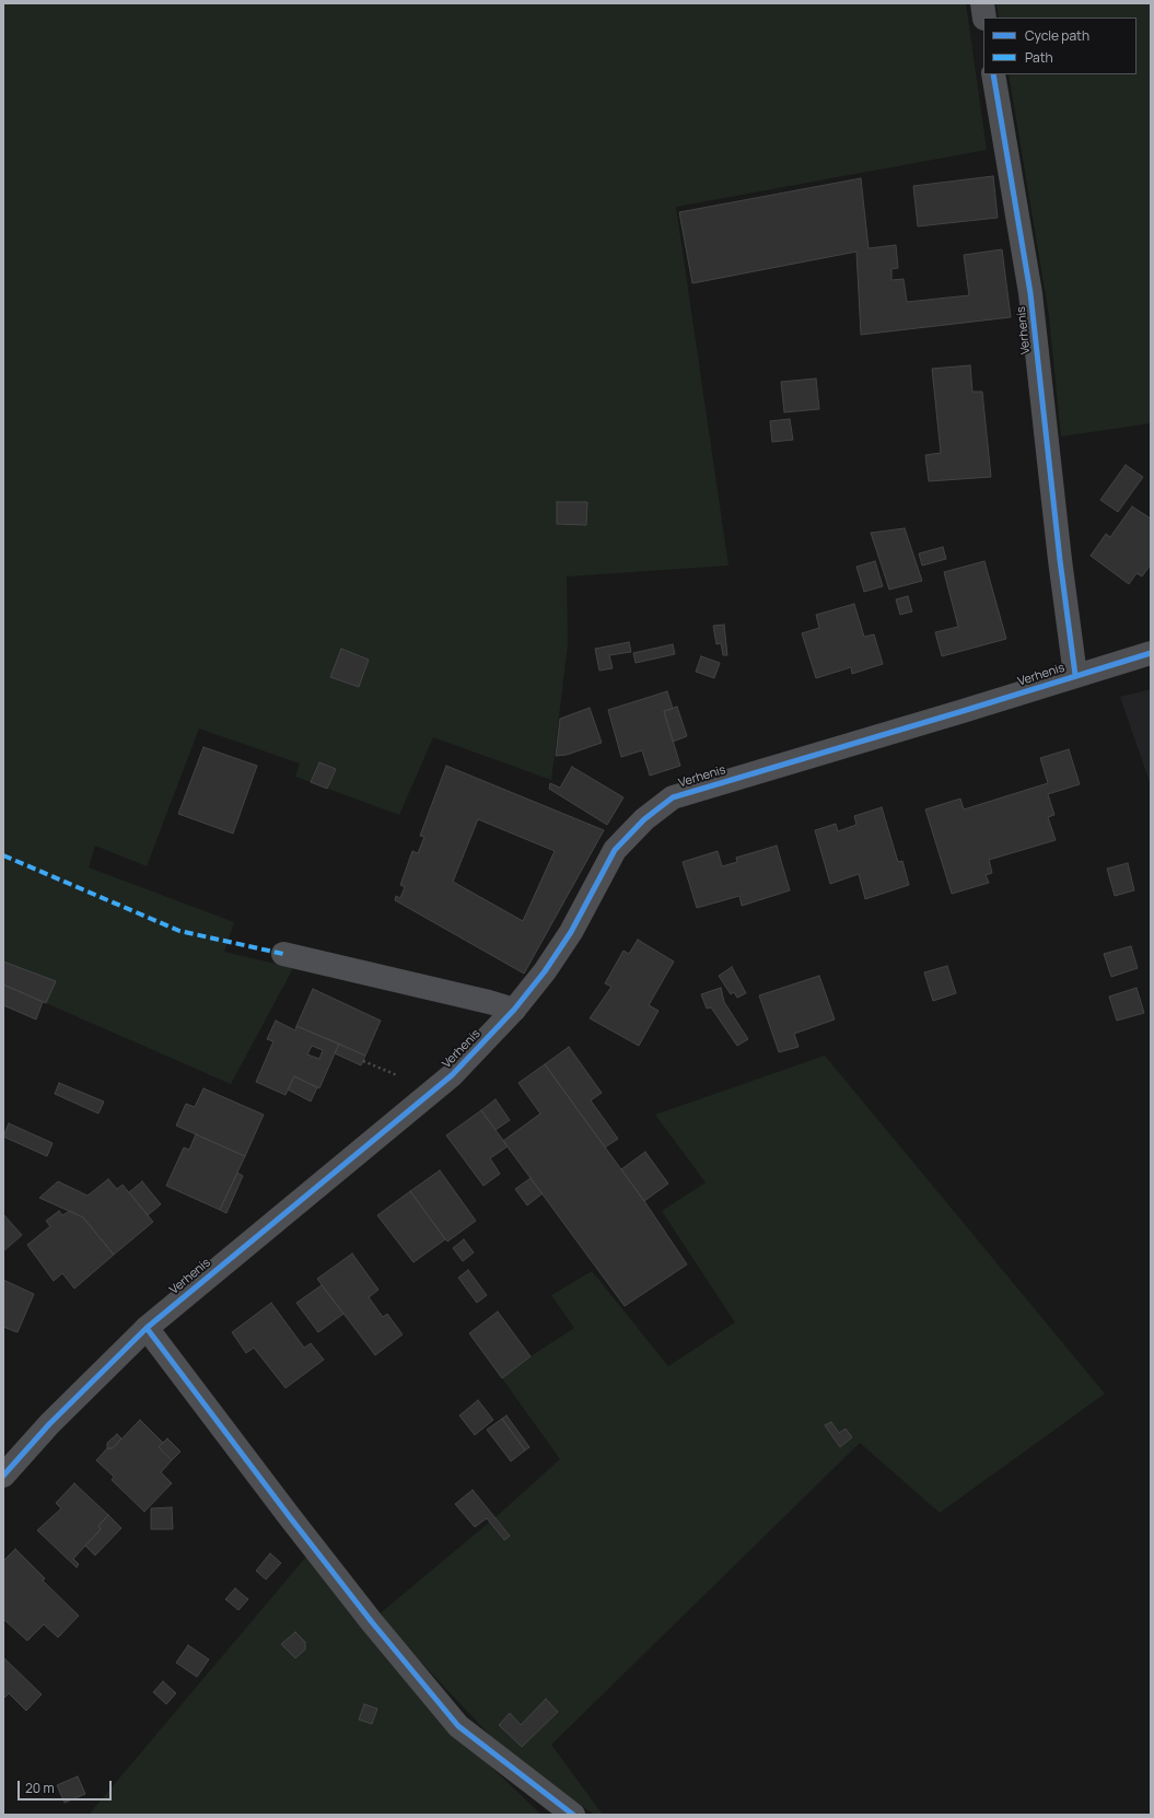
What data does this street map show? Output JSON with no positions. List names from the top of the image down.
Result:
{
  "streets": {
    "street": ["Verhenis"]
  },
  "legend": ["Cycle path", "Path"],
  "scale_bar": "20 m"
}
